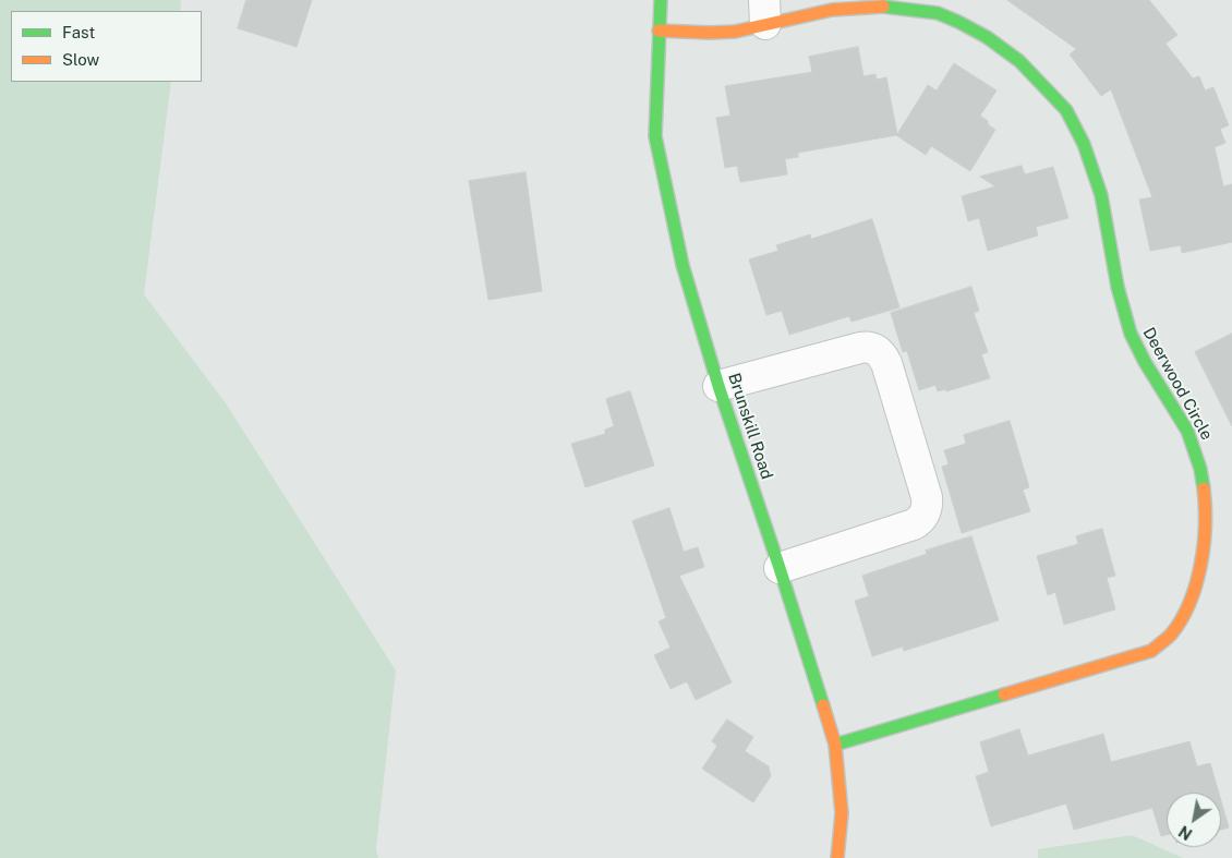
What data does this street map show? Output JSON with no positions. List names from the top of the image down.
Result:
{
  "streets": {
    "street": ["Deerwood Circle", "Brunskill Road"]
  },
  "crossings": [
    ["Deerwood Circle", "Brunskill Road"]
  ],
  "legend": ["Fast", "Slow"],
  "north": "bottom left"
}
